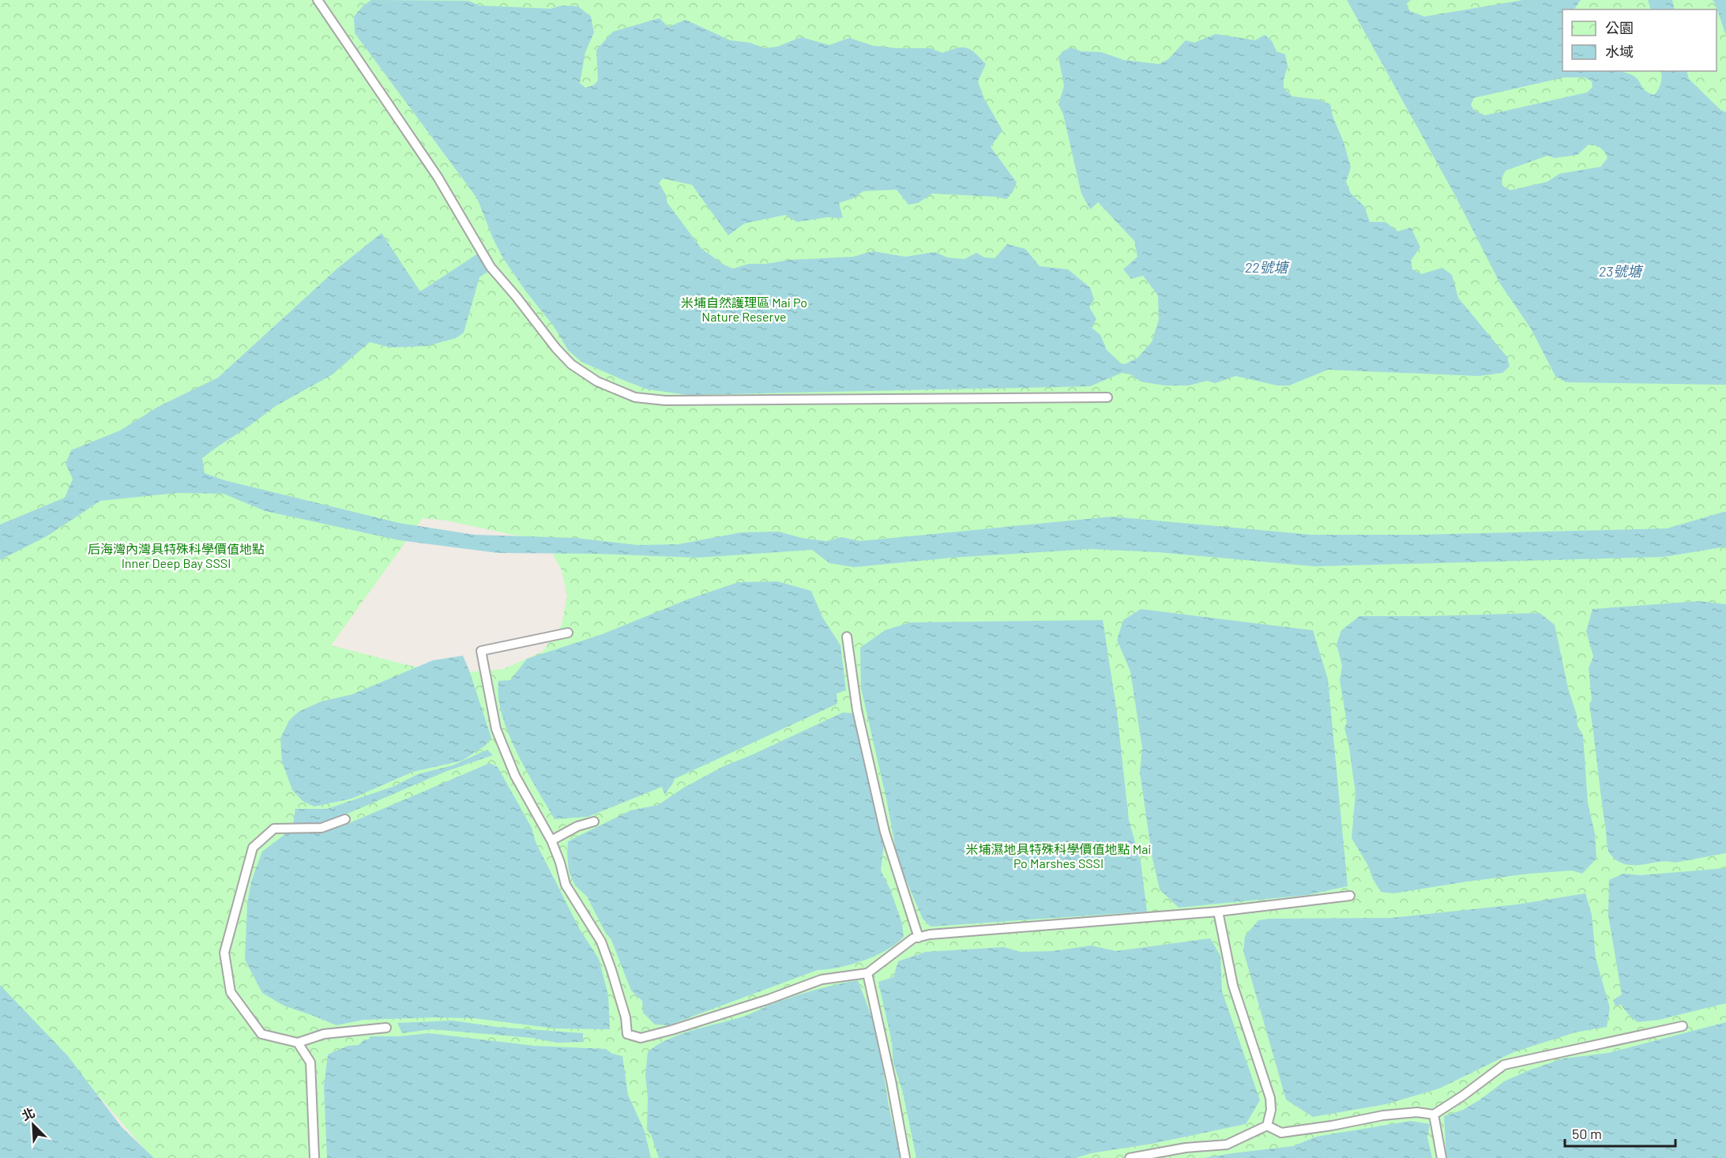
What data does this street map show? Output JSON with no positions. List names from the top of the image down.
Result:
{
  "water": ["22號塘", "23號塘"],
  "parks": ["米埔自然護理區 Mai Po Nature Reserve", "后海灣內灣具特殊科學價值地點 Inner Deep Bay SSSI", "米埔濕地具特殊科學價值地點 Mai Po Marshes SSSI"],
  "legend": ["公園", "水域"],
  "scale_bar": "50 m",
  "north": "top left"
}
